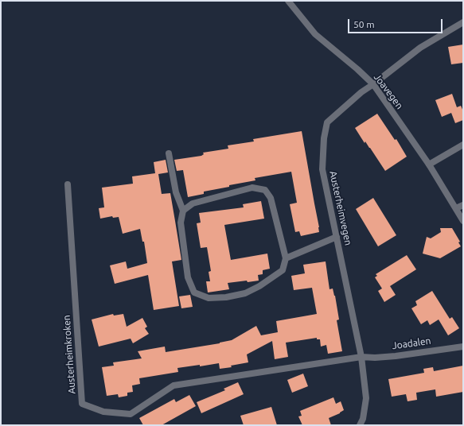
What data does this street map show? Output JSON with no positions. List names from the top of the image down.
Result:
{
  "streets": {
    "street": [
      "Joavegen",
      "Austerheimvegen",
      "Joadalen",
      "Austerheimkroken"
    ]
  },
  "crossings": [
    ["Joavegen", "Austerheimvegen"],
    ["Austerheimvegen", "Joadalen"],
    ["Austerheimvegen", "Austerheimkroken"],
    ["Joadalen", "Austerheimkroken"]
  ],
  "scale_bar": "50 m"
}
